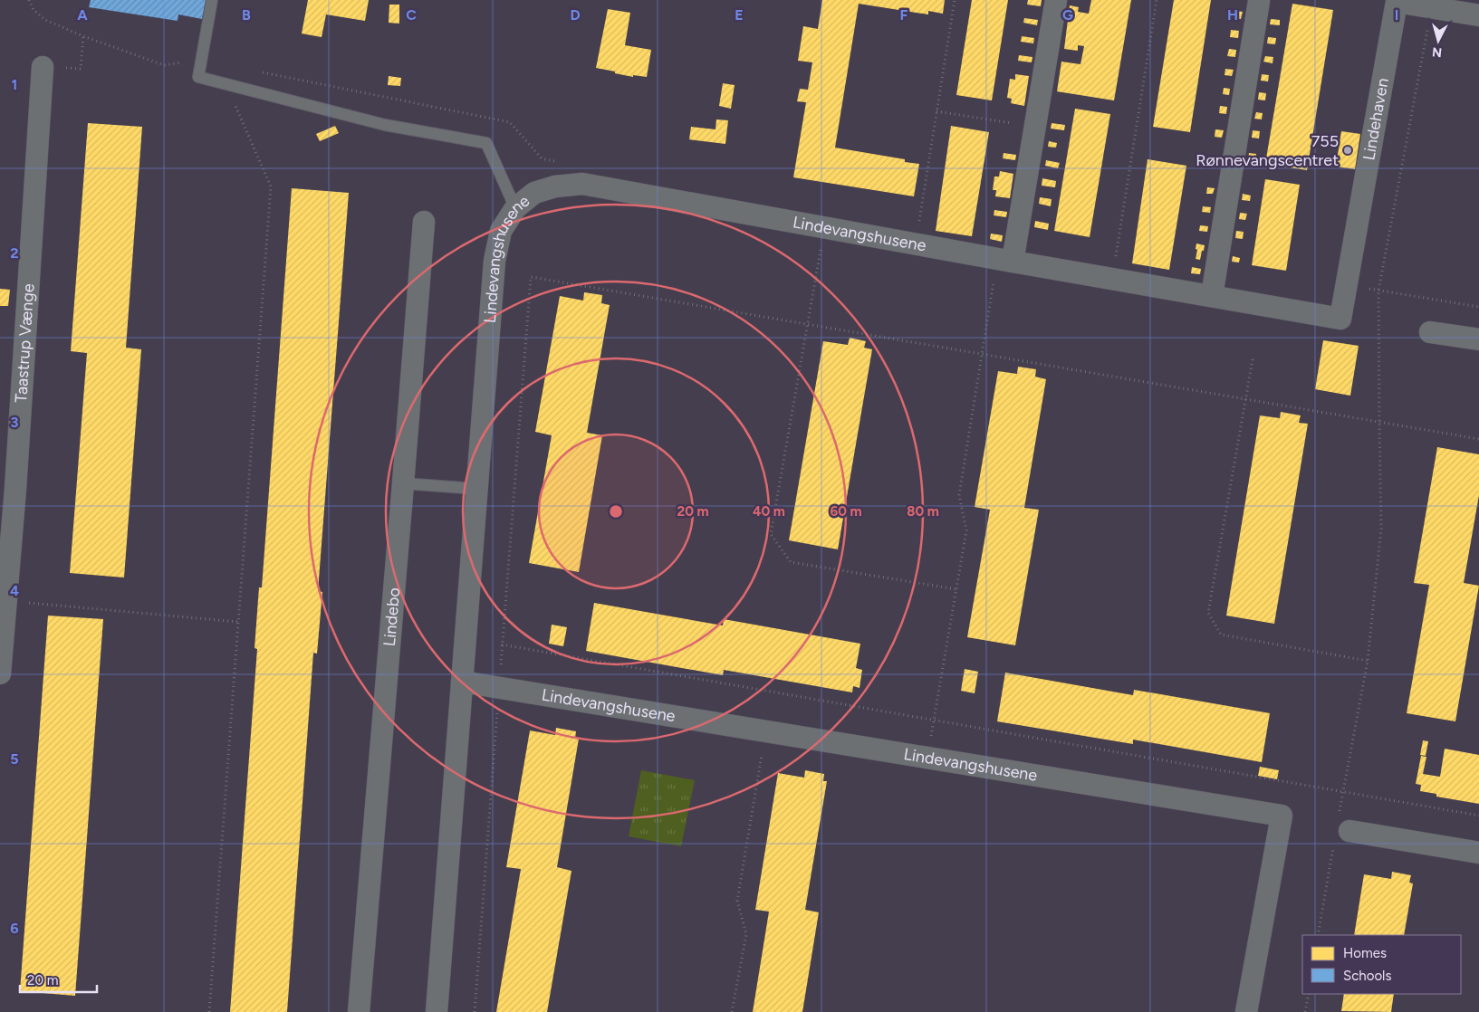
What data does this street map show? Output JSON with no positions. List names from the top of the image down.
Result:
{
  "streets": {
    "street": [
      "Lindehaven",
      "Lindevangshusene",
      "Taastrup Vænge",
      "Lindebo"
    ]
  },
  "crossings": [
    ["Lindehaven", "Lindevangshusene"]
  ],
  "places": ["755 Rønnevangscentret"],
  "legend": ["Homes", "Schools"],
  "scale_bar": "20 m",
  "north": "bottom",
  "grid": {
    "columns": [
      "A",
      "B",
      "C",
      "D",
      "E",
      "F",
      "G",
      "H",
      "I"
    ],
    "rows": [
      "1",
      "2",
      "3",
      "4",
      "5",
      "6"
    ]
  },
  "rings": [
    "20 m",
    "40 m",
    "60 m",
    "80 m"
  ]
}
